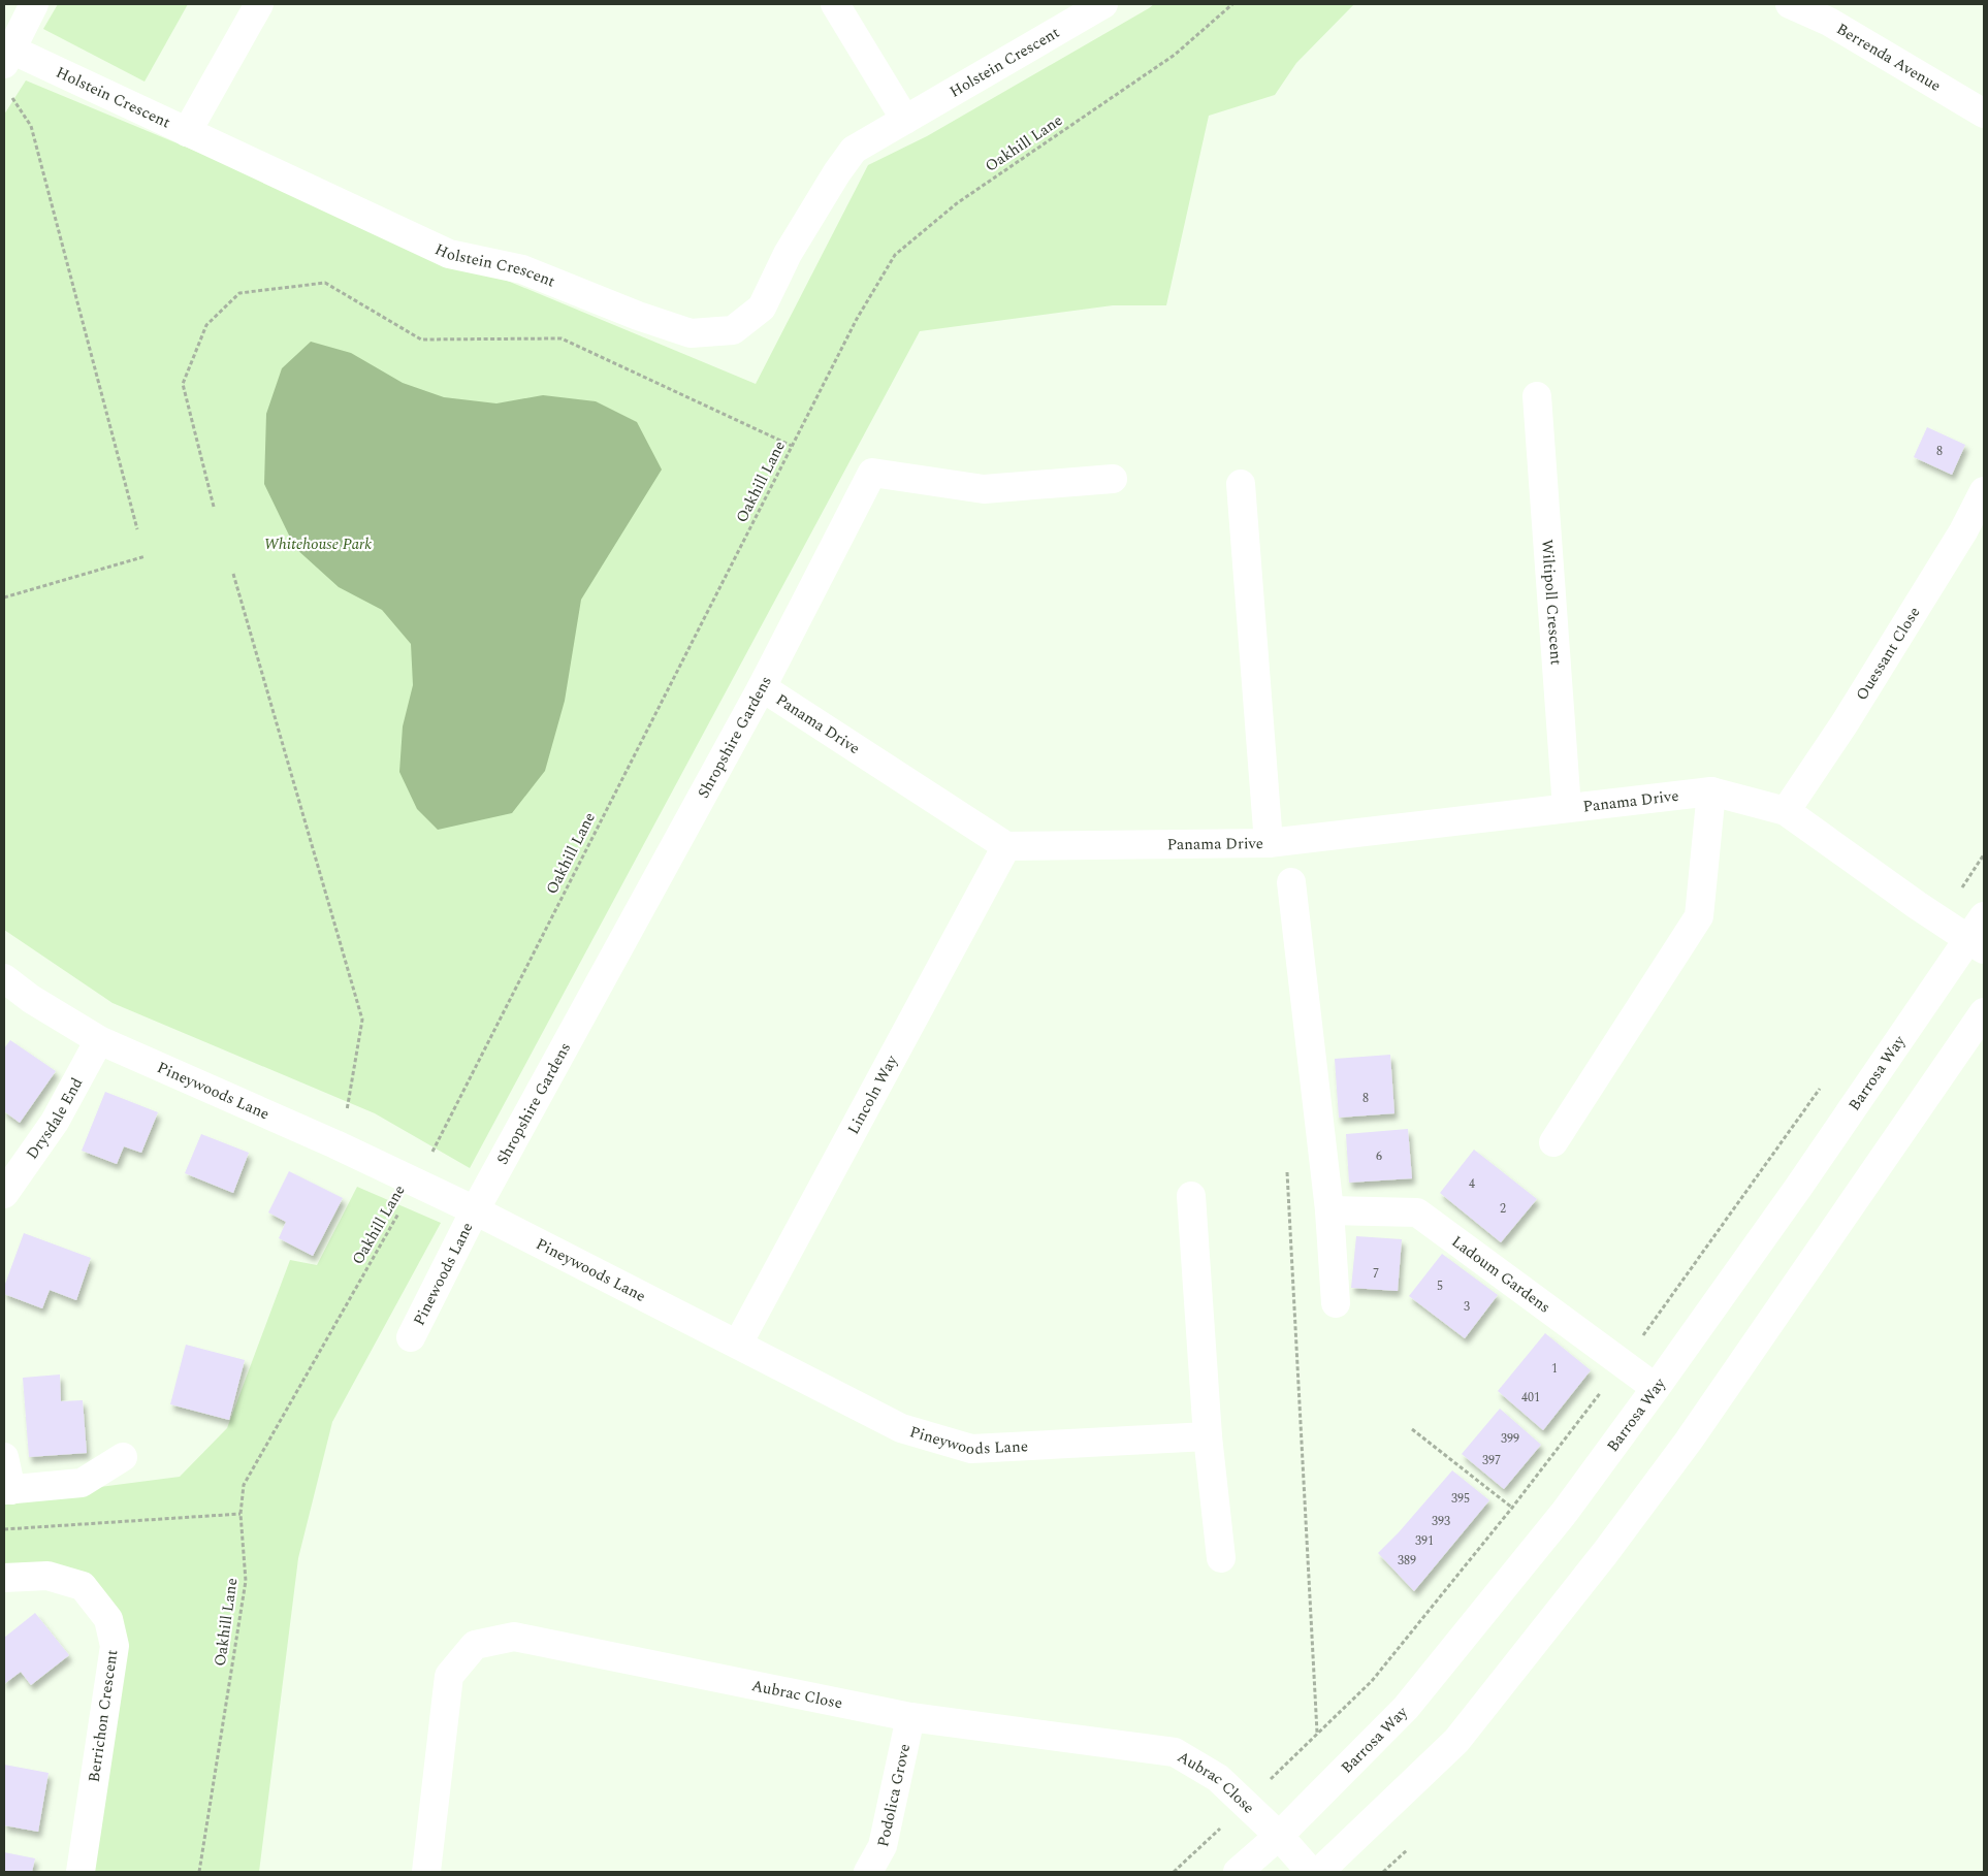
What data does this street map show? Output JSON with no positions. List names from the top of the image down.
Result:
{
  "streets": {
    "street": [
      "Berrenda Avenue",
      "Holstein Crescent",
      "Wiltipoll Crescent",
      "Ouessant Close",
      "Panama Drive",
      "Shropshire Gardens",
      "Barrosa Way",
      "Pineywoods Lane",
      "Lincoln Way",
      "Drysdale End",
      "Pinewoods Lane",
      "Ladoum Gardens",
      "Aubrac Close",
      "Berrichon Crescent",
      "Podolica Grove"
    ],
    "path": ["Oakhill Lane"]
  },
  "crossings": [
    ["Oakhill Lane", "Pineywoods Lane"],
    ["Wiltipoll Crescent", "Panama Drive"],
    ["Ouessant Close", "Panama Drive"],
    ["Panama Drive", "Shropshire Gardens"],
    ["Panama Drive", "Barrosa Way"],
    ["Panama Drive", "Lincoln Way"],
    ["Shropshire Gardens", "Pineywoods Lane"],
    ["Shropshire Gardens", "Pinewoods Lane"],
    ["Barrosa Way", "Ladoum Gardens"],
    ["Barrosa Way", "Aubrac Close"],
    ["Pineywoods Lane", "Lincoln Way"],
    ["Pineywoods Lane", "Drysdale End"],
    ["Pineywoods Lane", "Pinewoods Lane"],
    ["Aubrac Close", "Podolica Grove"]
  ],
  "parks": ["Whitehouse Park"],
  "house_numbers": [
    "8",
    "8",
    "6",
    "4",
    "2",
    "7",
    "5",
    "3",
    "1",
    "401",
    "399",
    "397",
    "395",
    "393",
    "391",
    "389"
  ]
}
